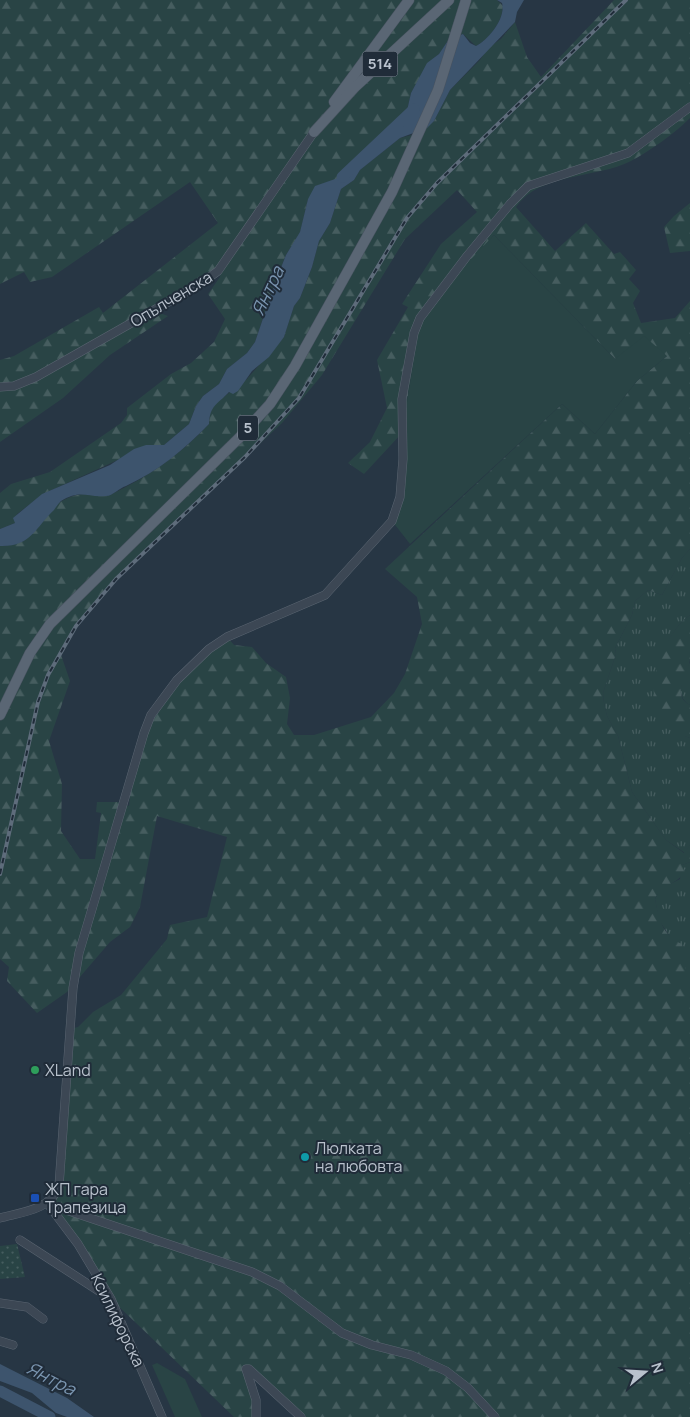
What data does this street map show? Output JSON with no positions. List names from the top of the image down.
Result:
{
  "streets": {
    "main road": ["514", "5"],
    "street": ["Опълченска", "Ксилифорска"]
  },
  "crossings": [
    ["514", "Опълченска"]
  ],
  "water": ["Янтра"],
  "places": {
    "other": ["XLand", "Люлката на любовта"],
    "transit": ["ЖП гара Трапезица"]
  },
  "north": "right"
}
